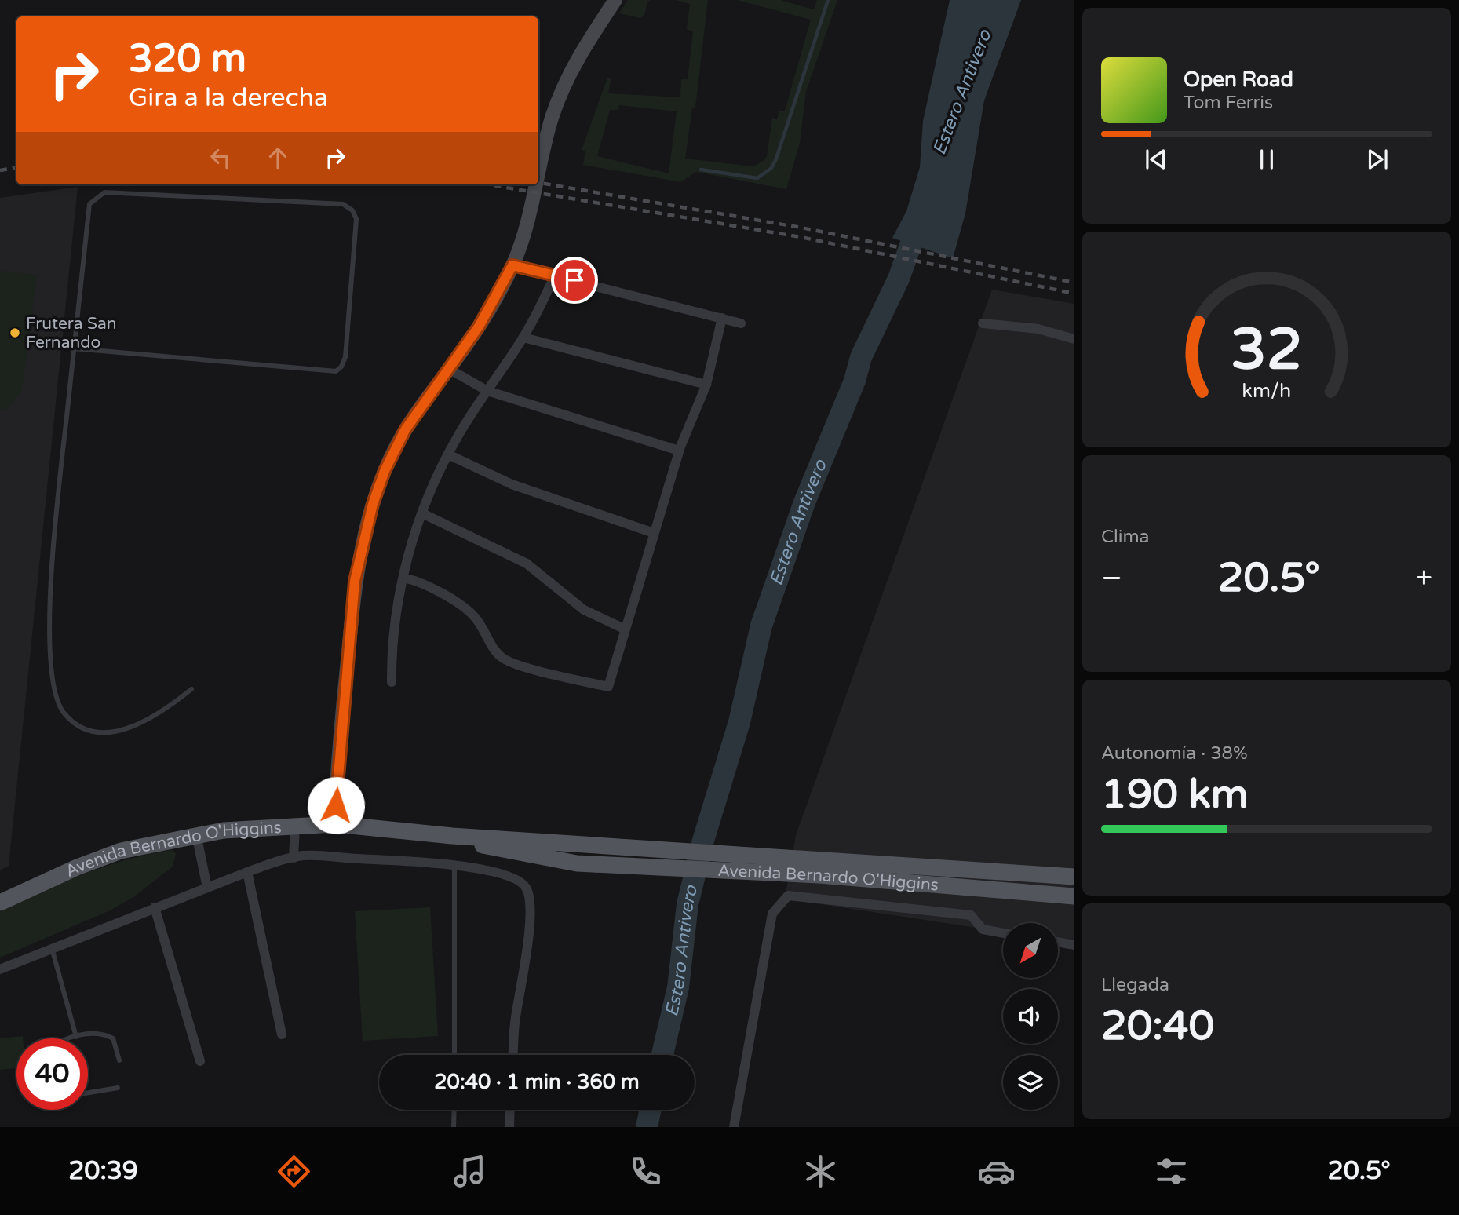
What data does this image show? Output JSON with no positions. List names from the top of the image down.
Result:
{
  "streets": {
    "main road": ["Avenida Bernardo O'Higgins"]
  },
  "water": ["Estero Antivero"],
  "places": ["Frutera San Fernando"],
  "north": "bottom left",
  "page": {
    "turn": ["320 m", "Gira a la derecha"],
    "song": ["Open Road", "Tom Ferris"],
    "tile": [
      "Clima",
      ["Autonomía · 38%", "190 km"],
      ["Llegada", "20:40"]
    ],
    "heat": ["−", "20.5°", "+"],
    "limit": "40",
    "trip": "20:40 · 1 min · 360 m",
    "tabs": ["20:39", "20.5°"],
    "gauge": ["32", "km/h"]
  }
}
